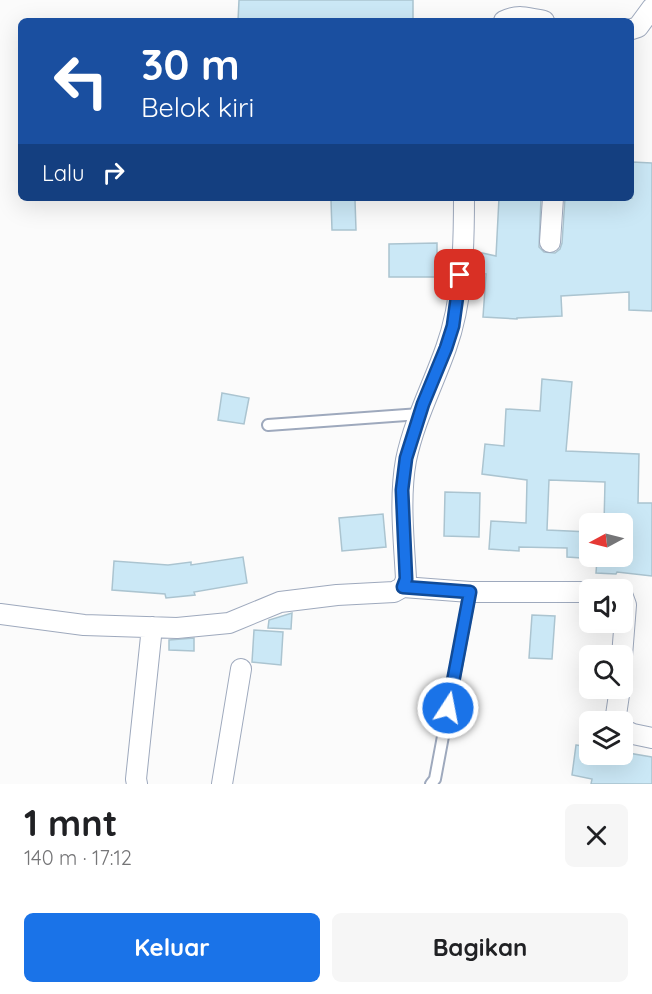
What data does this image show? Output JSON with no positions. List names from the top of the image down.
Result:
{
  "north": "left",
  "page": {
    "turn": ["30 m", "Belok kiri"],
    "then": "Lalu",
    "heading": ["1 mnt", "140 m · 17:12"],
    "buttons": ["Keluar", "Bagikan"]
  }
}
